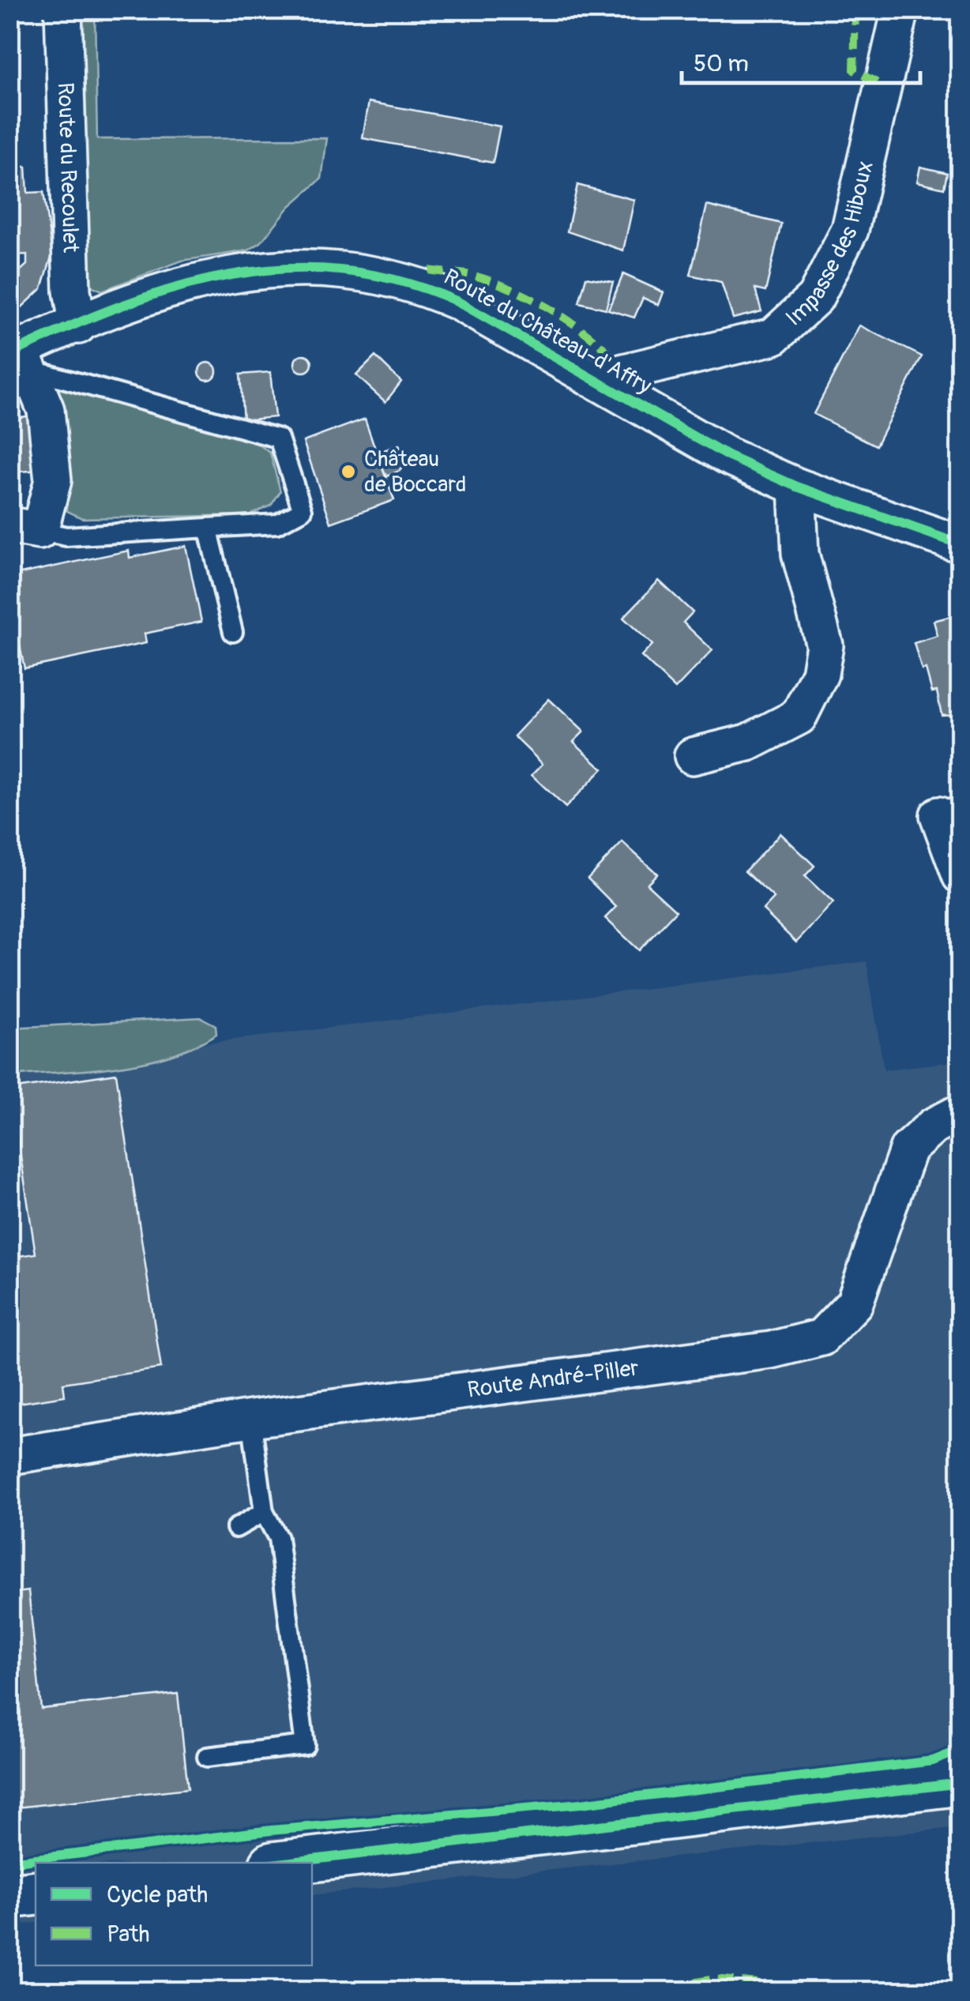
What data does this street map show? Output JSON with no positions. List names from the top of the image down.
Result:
{
  "streets": {
    "street": [
      "Route du Recoulet",
      "Impasse des Hiboux",
      "Route du Château-d'Affry",
      "Route André-Piller"
    ]
  },
  "crossings": [
    ["Route du Recoulet", "Route du Château-d'Affry"],
    ["Impasse des Hiboux", "Route du Château-d'Affry"]
  ],
  "places": ["Château de Boccard"],
  "legend": ["Cycle path", "Path"],
  "scale_bar": "50 m"
}
